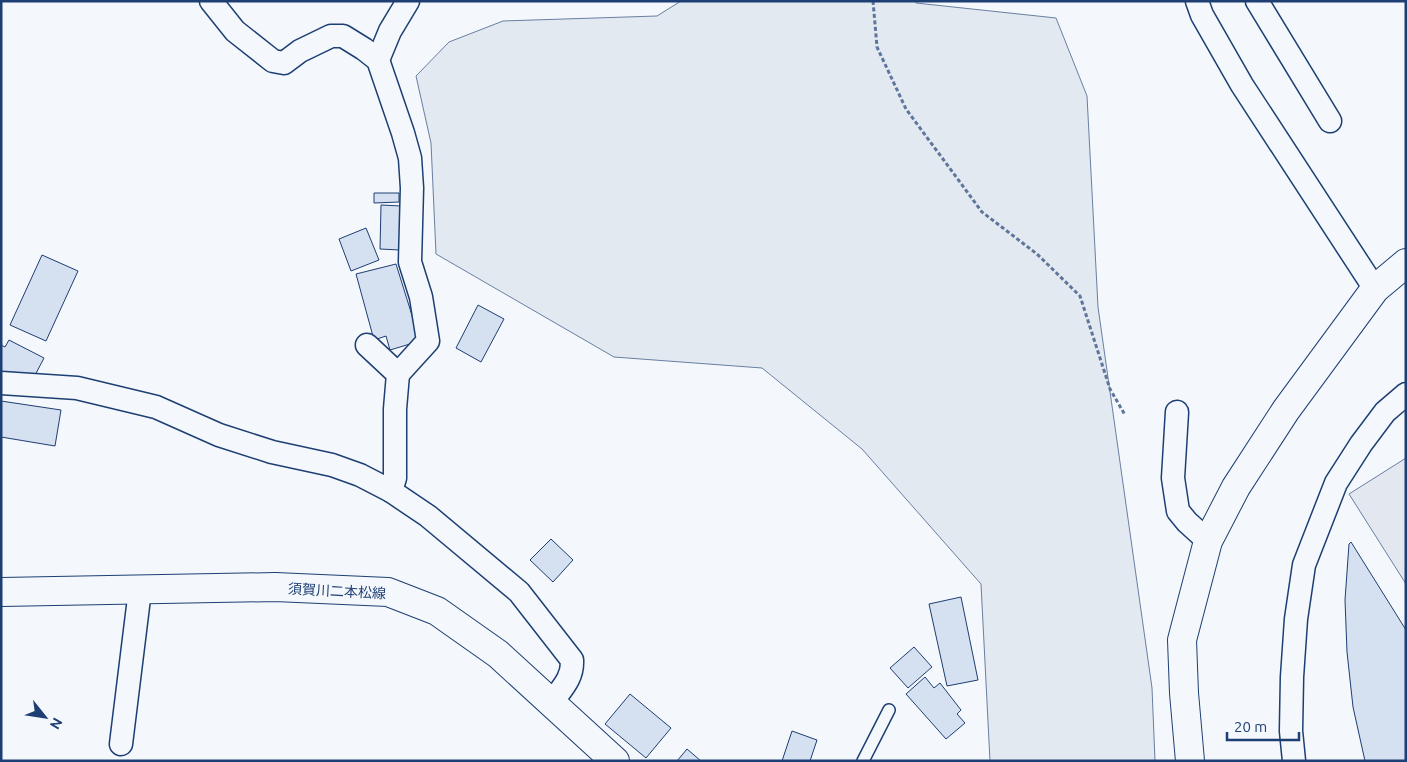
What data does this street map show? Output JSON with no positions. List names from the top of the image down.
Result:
{
  "streets": {
    "main road": ["須賀川二本松線"]
  },
  "scale_bar": "20 m",
  "north": "bottom right"
}
